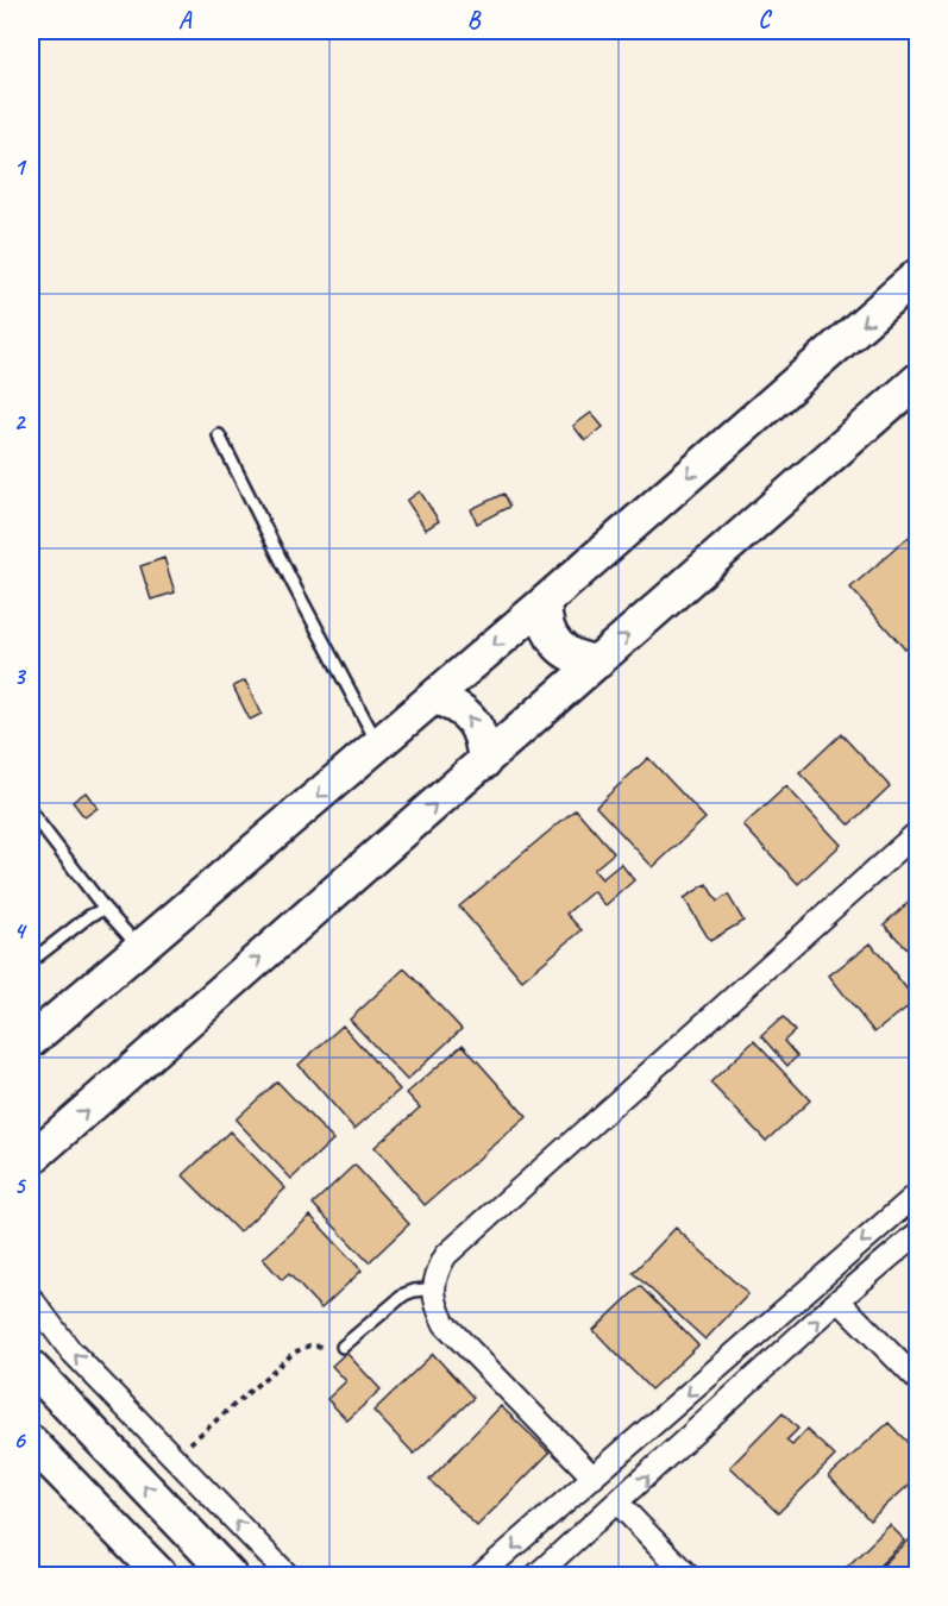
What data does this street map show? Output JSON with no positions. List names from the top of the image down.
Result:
{
  "grid": {
    "columns": ["A", "B", "C"],
    "rows": [
      "1",
      "2",
      "3",
      "4",
      "5",
      "6"
    ]
  }
}
